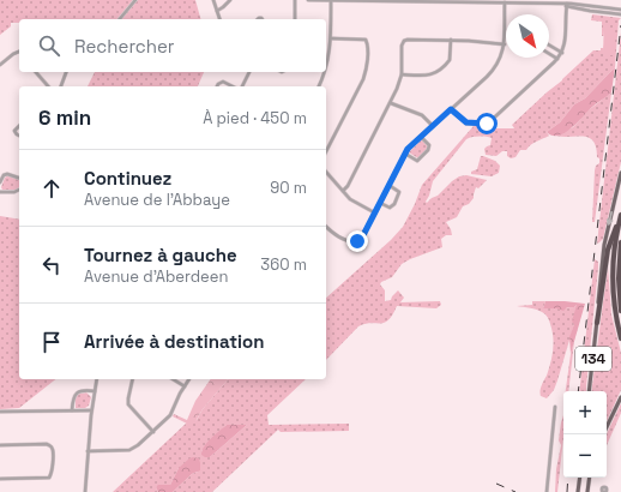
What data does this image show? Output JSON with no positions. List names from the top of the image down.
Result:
{
  "streets": {
    "main road": ["134"]
  },
  "north": "bottom right",
  "page": {
    "search": "Rechercher",
    "heading": ["6 min", "À pied · 450 m"],
    "list": [
      ["Continuez", "Avenue de l'Abbaye", "90 m"],
      ["Tournez à gauche", "Avenue d'Aberdeen", "360 m"],
      "Arrivée à destination"
    ],
    "map_buttons": ["+", "−"]
  }
}
